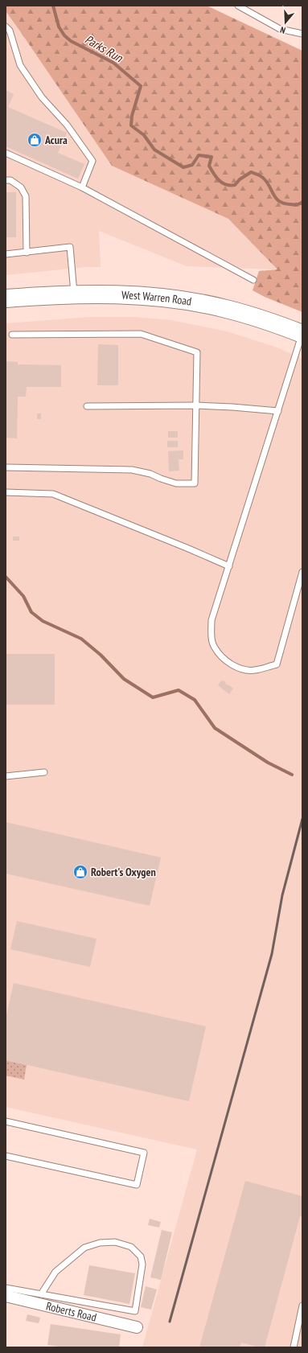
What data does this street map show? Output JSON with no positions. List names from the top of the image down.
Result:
{
  "streets": {
    "main road": ["West Warren Road"],
    "street": ["Roberts Road"]
  },
  "water": ["Parks Run"],
  "places": {
    "shop": ["Acura", "Robert's Oxygen"]
  },
  "north": "bottom"
}
